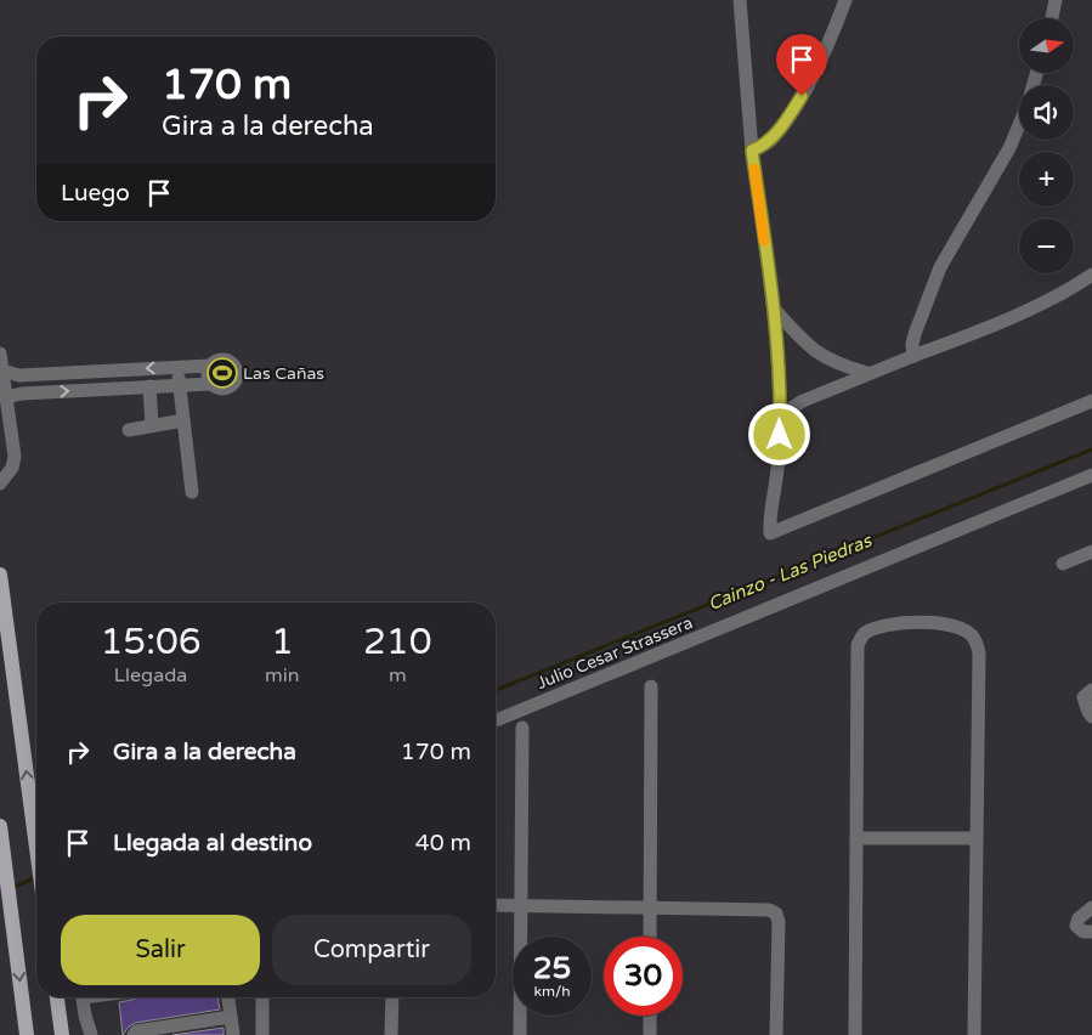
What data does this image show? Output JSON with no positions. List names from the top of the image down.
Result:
{
  "streets": {
    "street": ["Julio Cesar Strassera"]
  },
  "water": ["Cainzo - Las Piedras"],
  "places": {
    "sports": ["Las Cañas"]
  },
  "north": "right",
  "page": {
    "map_buttons": ["+", "−"],
    "turn": ["170 m", "Gira a la derecha"],
    "then": "Luego",
    "eta": [
      "15:06",
      "Llegada",
      "1",
      "min",
      "210",
      "m"
    ],
    "list": [
      {
        "name": "Gira a la derecha",
        "value": "170 m"
      },
      {
        "name": "Llegada al destino",
        "value": "40 m"
      }
    ],
    "buttons": ["Salir", "Compartir"],
    "speed": "25 km/h",
    "limit": "30"
  }
}
